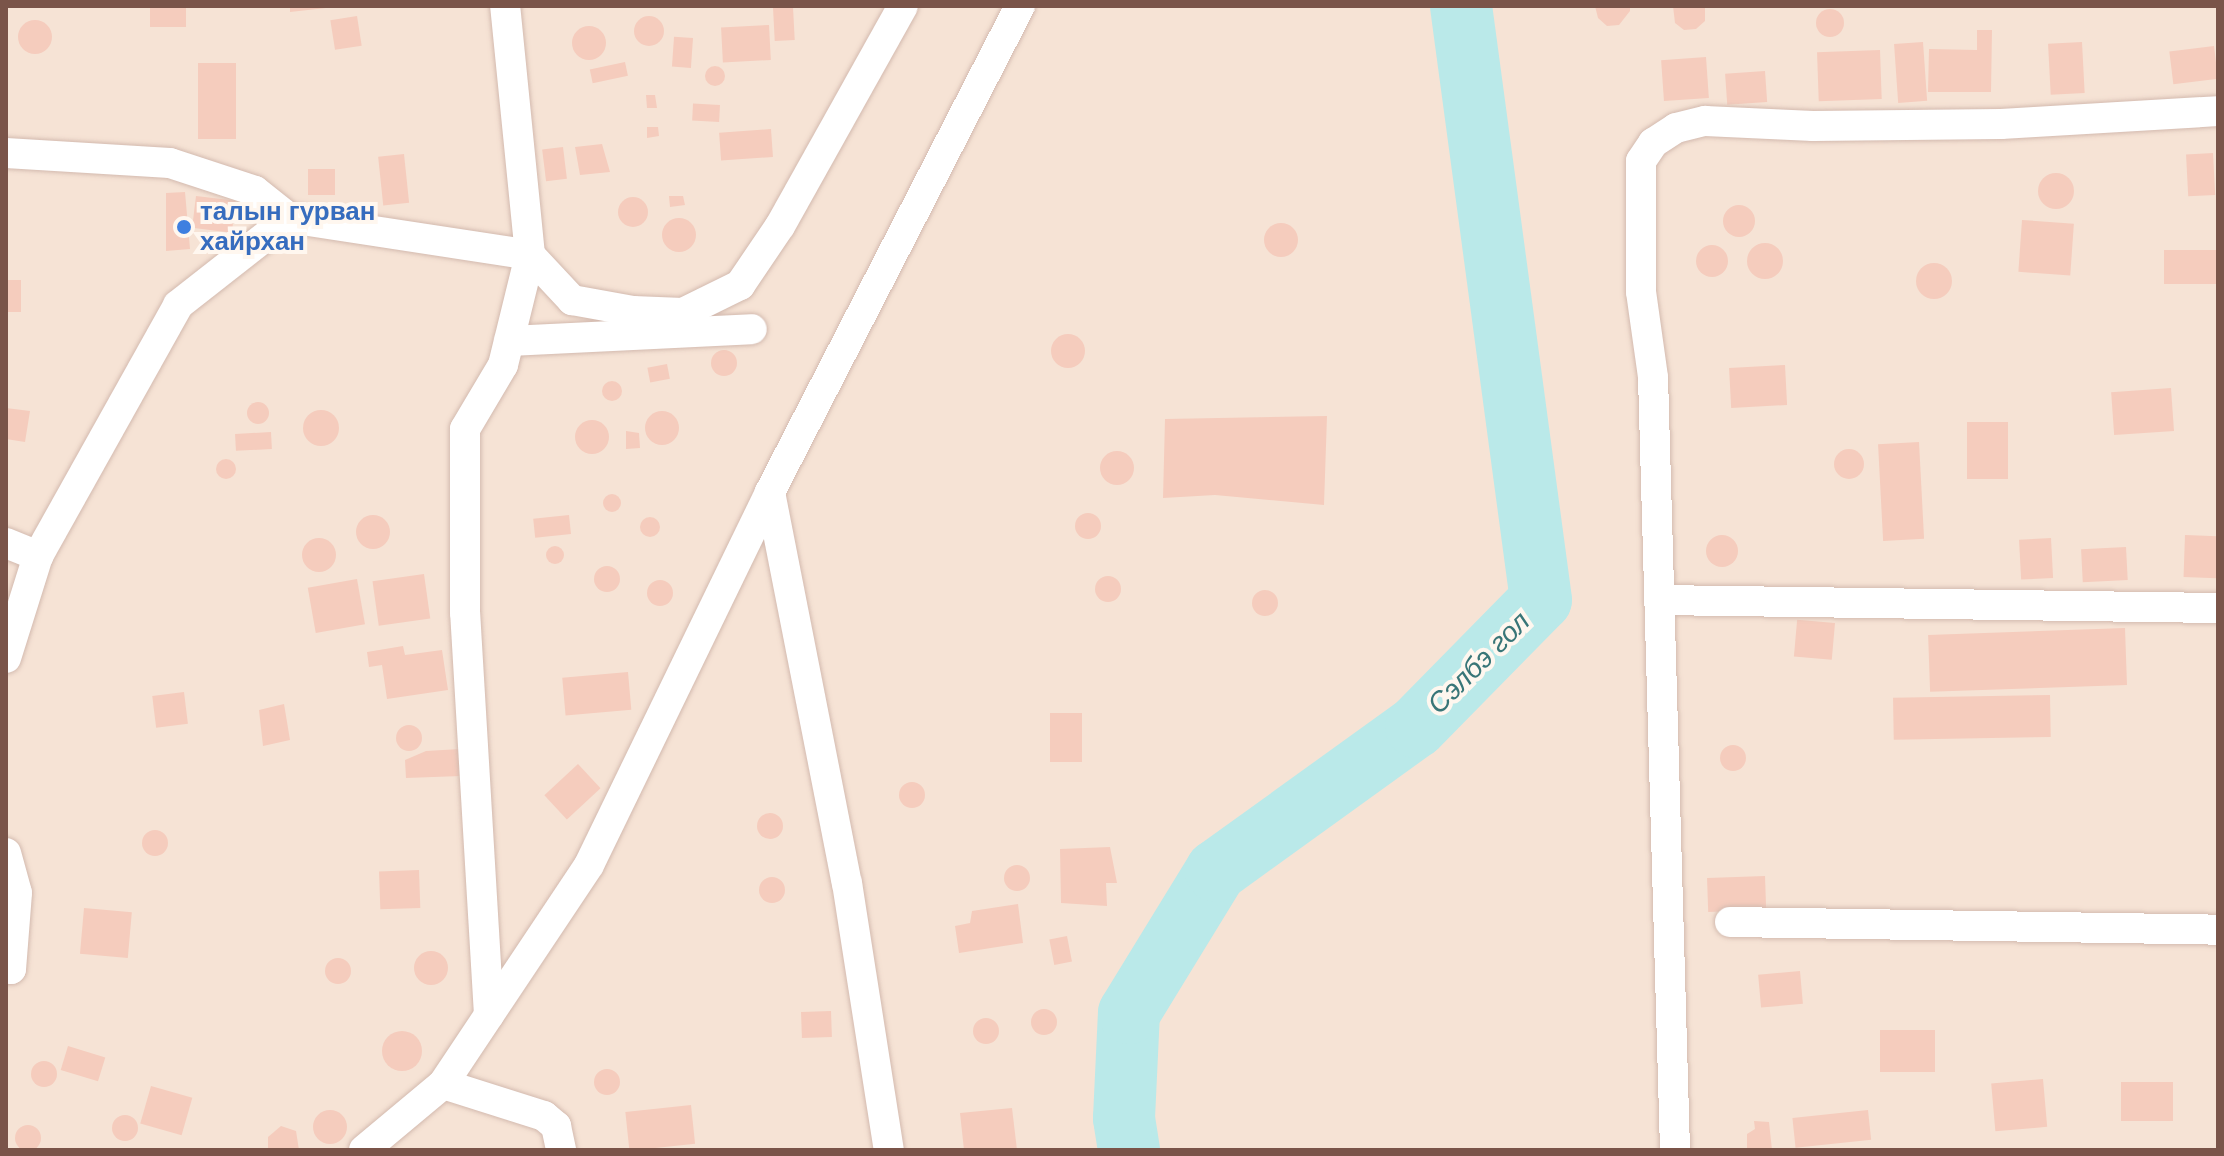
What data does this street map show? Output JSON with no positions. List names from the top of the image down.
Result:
{
  "water": ["Сэлбэ гол"],
  "places": ["талын гурван хайрхан"]
}
